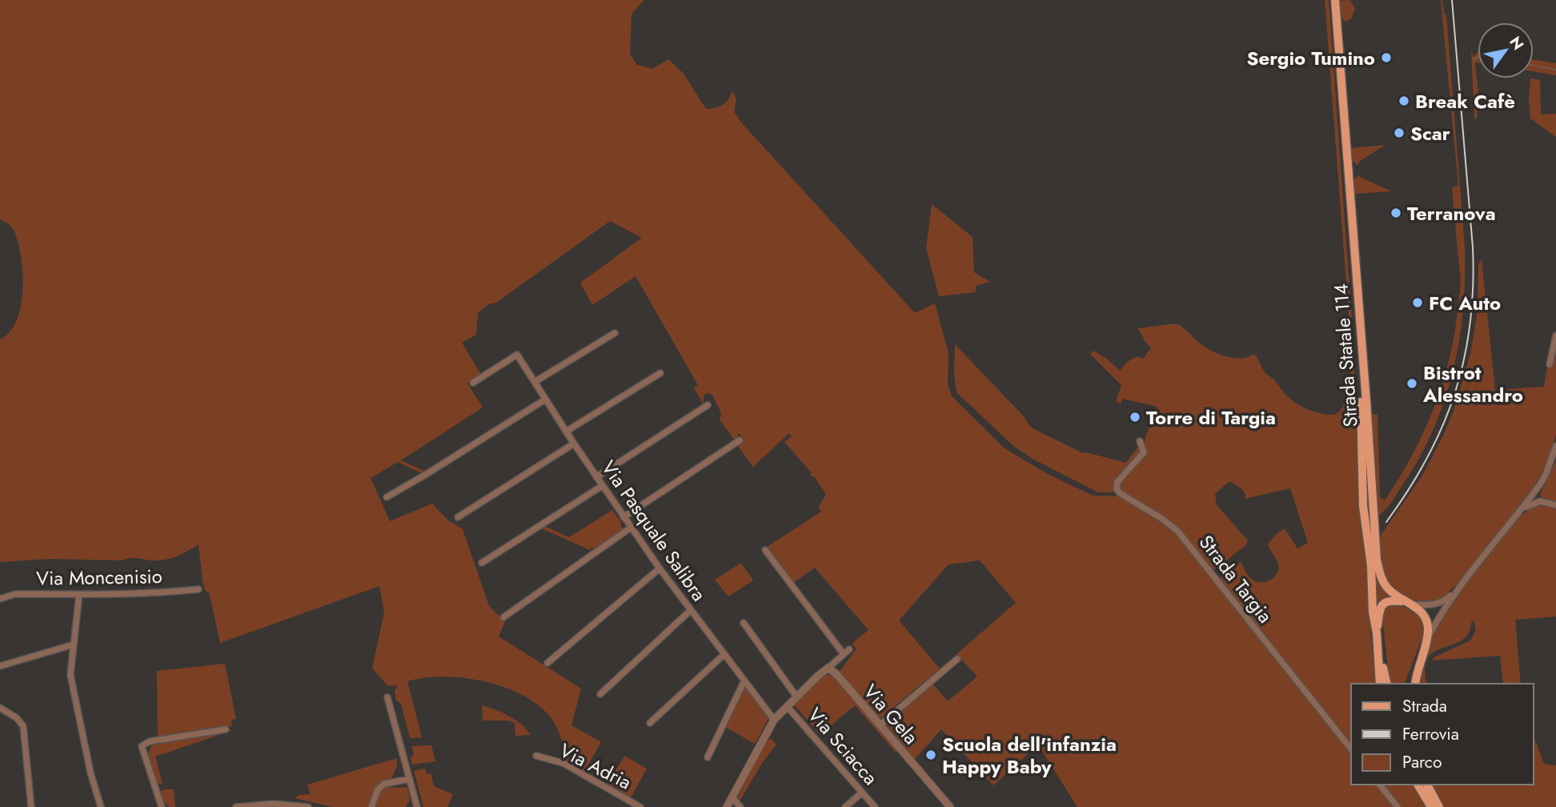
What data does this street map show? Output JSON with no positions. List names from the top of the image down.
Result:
{
  "streets": {
    "main road": ["Strada Statale 114"],
    "street": [
      "Via Pasquale Salibra",
      "Via Moncenisio",
      "Strada Targia",
      "Via Gela",
      "Via Sciacca",
      "Via Adria"
    ]
  },
  "places": [
    "Sergio Tumino",
    "Break Cafè",
    "Scar",
    "Terranova",
    "FC Auto",
    "Bistrot Alessandro",
    "Torre di Targia",
    "Scuola dell'infanzia Happy Baby"
  ],
  "legend": ["Strada", "Ferrovia", "Parco"],
  "north": "top right"
}
